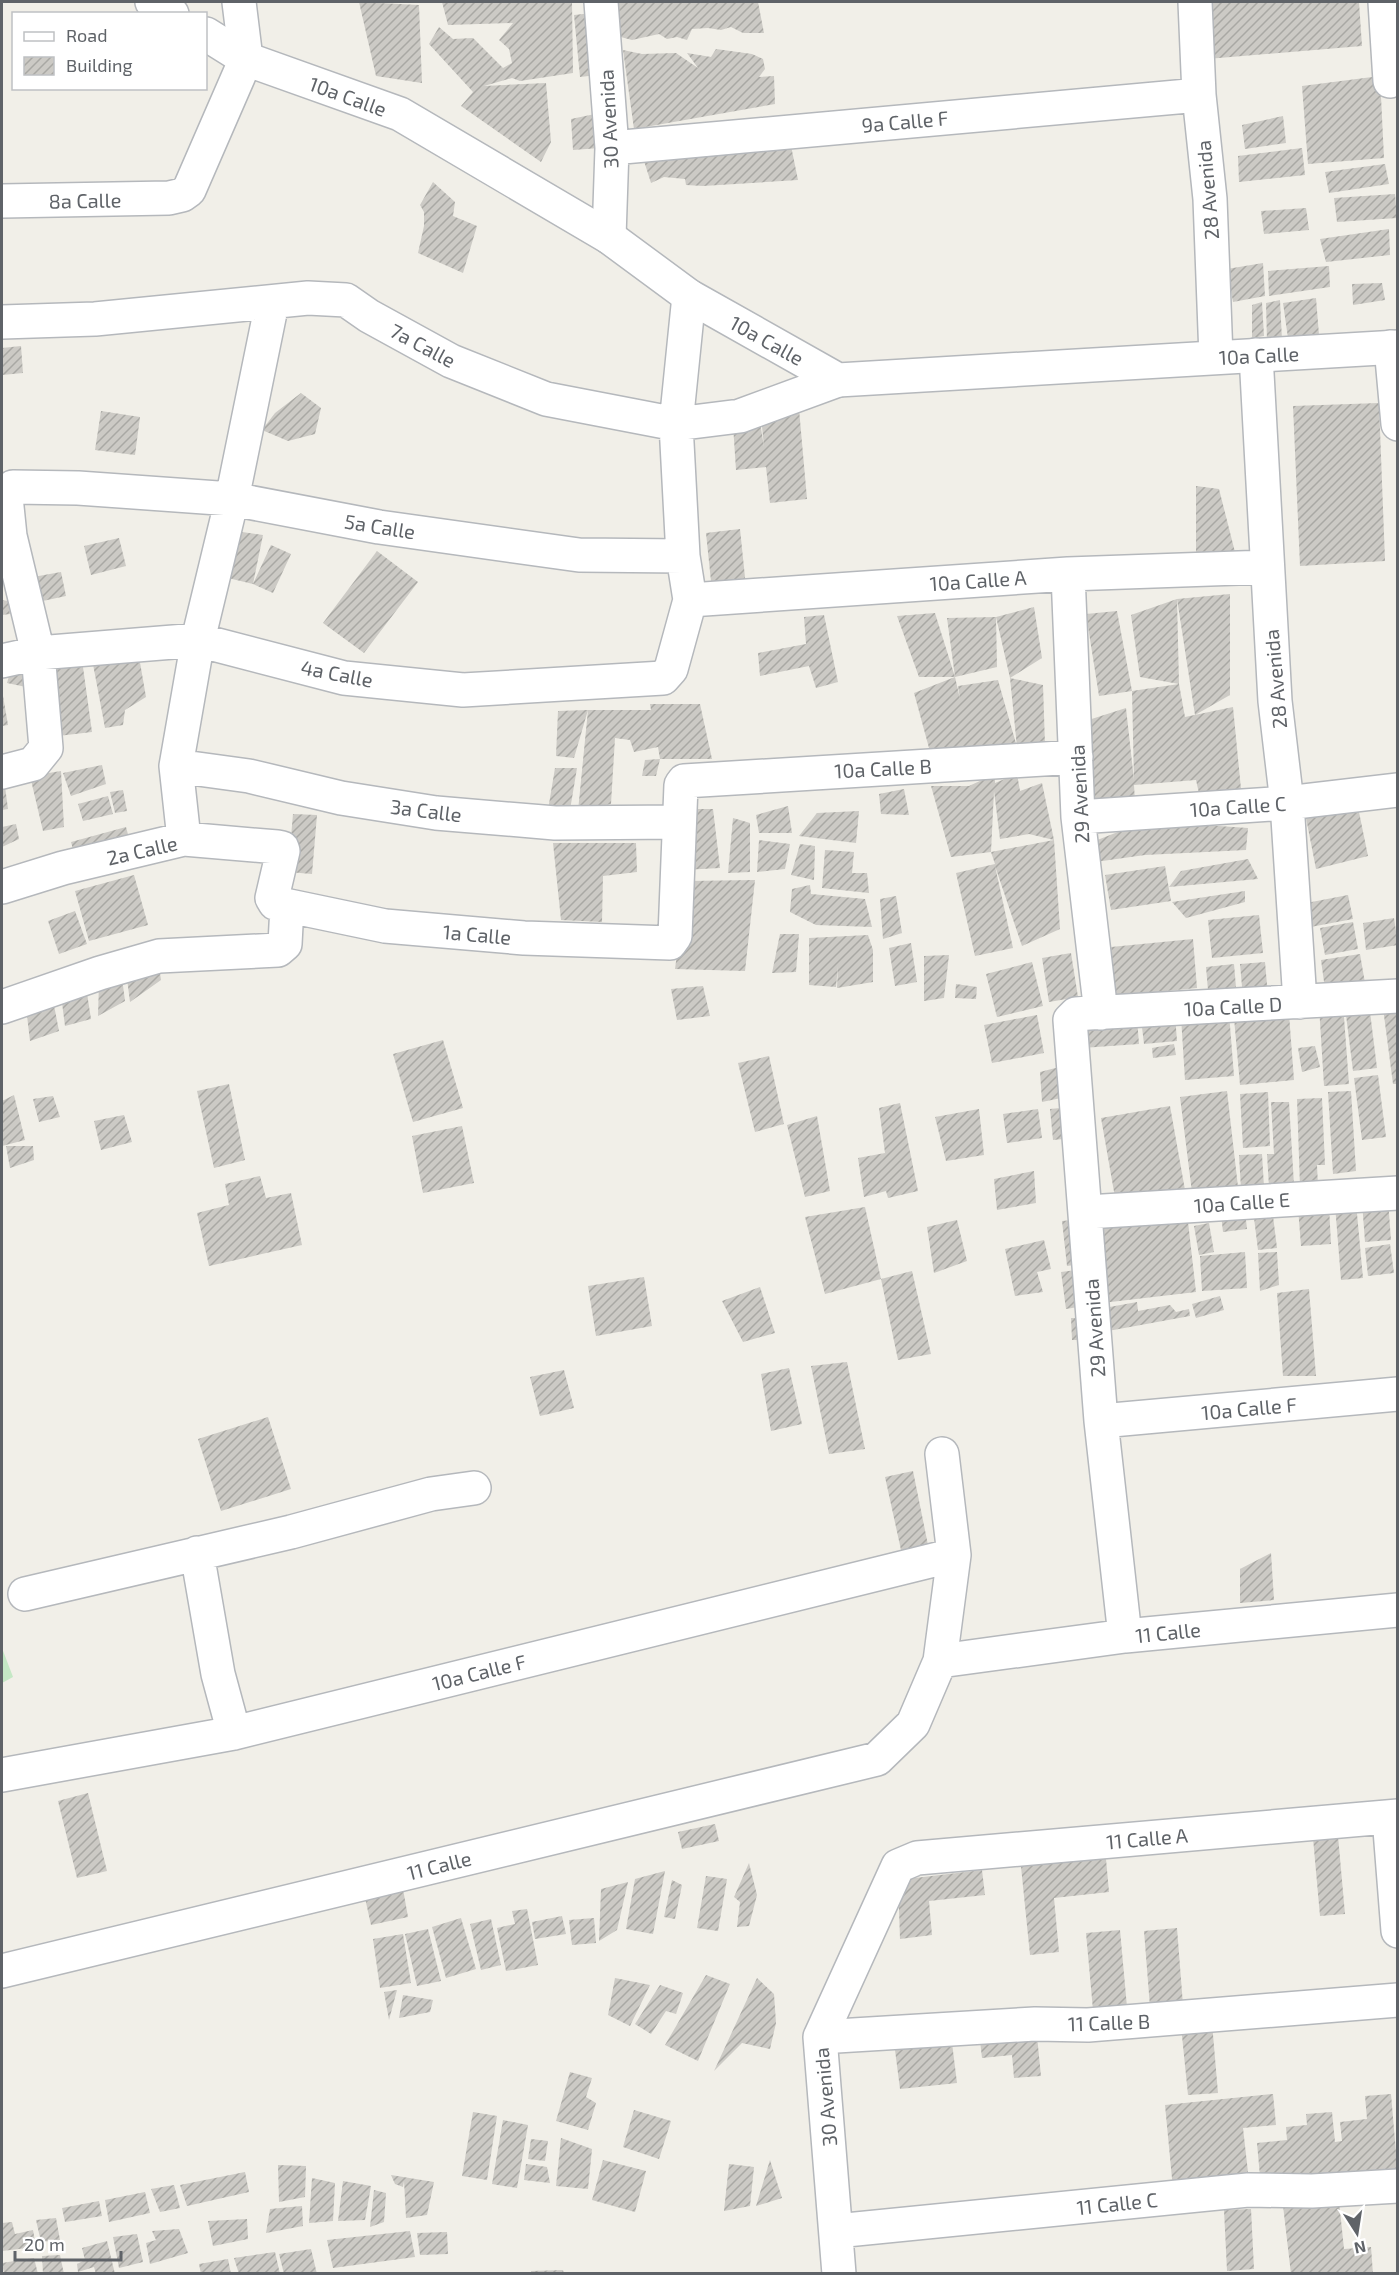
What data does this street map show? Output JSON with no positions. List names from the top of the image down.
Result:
{
  "streets": {
    "street": [
      "10a Calle",
      "30 Avenida",
      "9a Calle F",
      "28 Avenida",
      "8a Calle",
      "7a Calle",
      "5a Calle",
      "10a Calle A",
      "4a Calle",
      "10a Calle B",
      "29 Avenida",
      "10a Calle C",
      "3a Calle",
      "2a Calle",
      "1a Calle",
      "10a Calle D",
      "10a Calle E",
      "10a Calle F",
      "11 Calle",
      "11 Calle A",
      "11 Calle B",
      "11 Calle C"
    ]
  },
  "crossings": [
    ["10a Calle", "30 Avenida"],
    ["10a Calle", "28 Avenida"],
    ["10a Calle", "8a Calle"],
    ["10a Calle", "7a Calle"],
    ["30 Avenida", "9a Calle F"],
    ["30 Avenida", "11 Calle A"],
    ["30 Avenida", "11 Calle B"],
    ["30 Avenida", "11 Calle C"],
    ["9a Calle F", "28 Avenida"],
    ["28 Avenida", "10a Calle A"],
    ["28 Avenida", "10a Calle C"],
    ["28 Avenida", "10a Calle D"],
    ["5a Calle", "4a Calle"],
    ["10a Calle A", "4a Calle"],
    ["10a Calle A", "29 Avenida"],
    ["10a Calle B", "29 Avenida"],
    ["10a Calle B", "3a Calle"],
    ["10a Calle B", "1a Calle"],
    ["29 Avenida", "10a Calle C"],
    ["29 Avenida", "10a Calle D"],
    ["29 Avenida", "10a Calle E"],
    ["29 Avenida", "10a Calle F"],
    ["29 Avenida", "11 Calle"],
    ["3a Calle", "1a Calle"],
    ["2a Calle", "1a Calle"]
  ],
  "legend": ["Road", "Building"],
  "scale_bar": "20 m",
  "north": "bottom"
}
